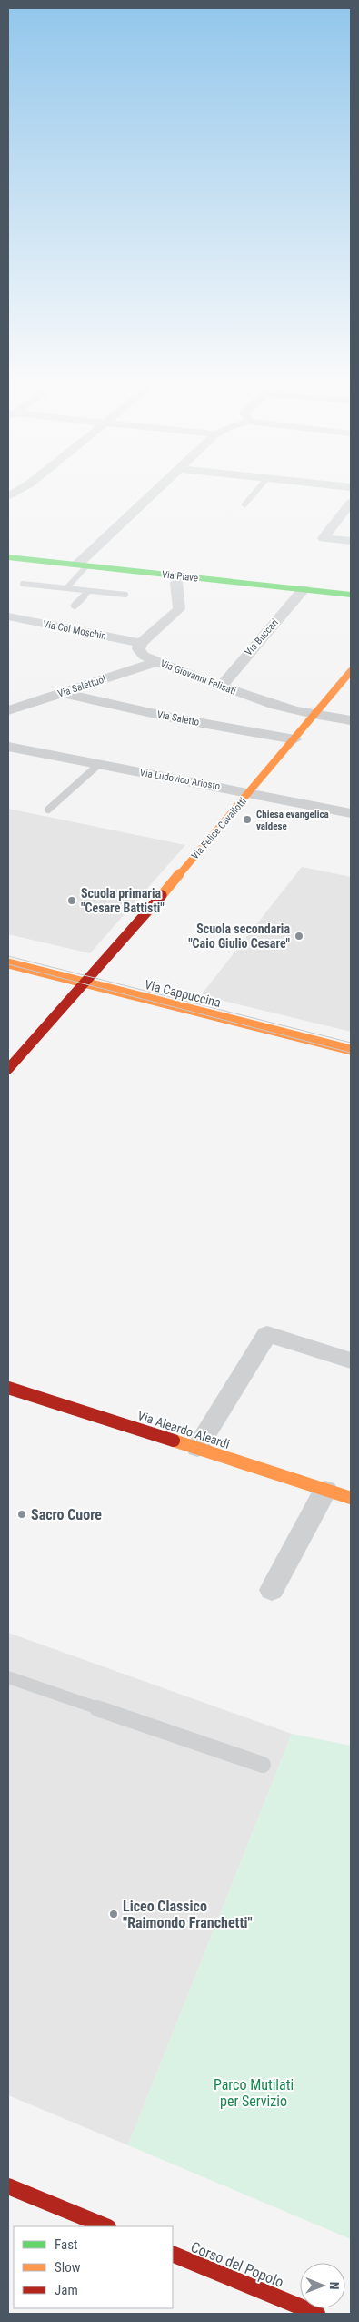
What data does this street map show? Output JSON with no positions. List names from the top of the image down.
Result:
{
  "streets": {
    "street": [
      "Via Piave",
      "Via Col Moschin",
      "Via Buccari",
      "Via Giovanni Felisati",
      "Via Salettuol",
      "Via Saletto",
      "Via Ludovico Ariosto",
      "Via Felice Cavallotti",
      "Via Cappuccina",
      "Via Aleardo Aleardi",
      "Corso del Popolo"
    ]
  },
  "crossings": [
    ["Via Piave", "Via Buccari"],
    ["Via Col Moschin", "Via Giovanni Felisati"],
    ["Via Buccari", "Via Giovanni Felisati"],
    ["Via Giovanni Felisati", "Via Salettuol"],
    ["Via Giovanni Felisati", "Via Felice Cavallotti"],
    ["Via Salettuol", "Via Saletto"],
    ["Via Saletto", "Via Felice Cavallotti"],
    ["Via Ludovico Ariosto", "Via Felice Cavallotti"],
    ["Via Felice Cavallotti", "Via Cappuccina"]
  ],
  "parks": ["Parco Mutilati per Servizio"],
  "places": [
    "Chiesa evangelica valdese",
    "Scuola primaria \"Cesare Battisti\"",
    "Scuola secondaria \"Caio Giulio Cesare\"",
    "Sacro Cuore",
    "Liceo Classico \"Raimondo Franchetti\""
  ],
  "legend": ["Fast", "Slow", "Jam"],
  "north": "right"
}
